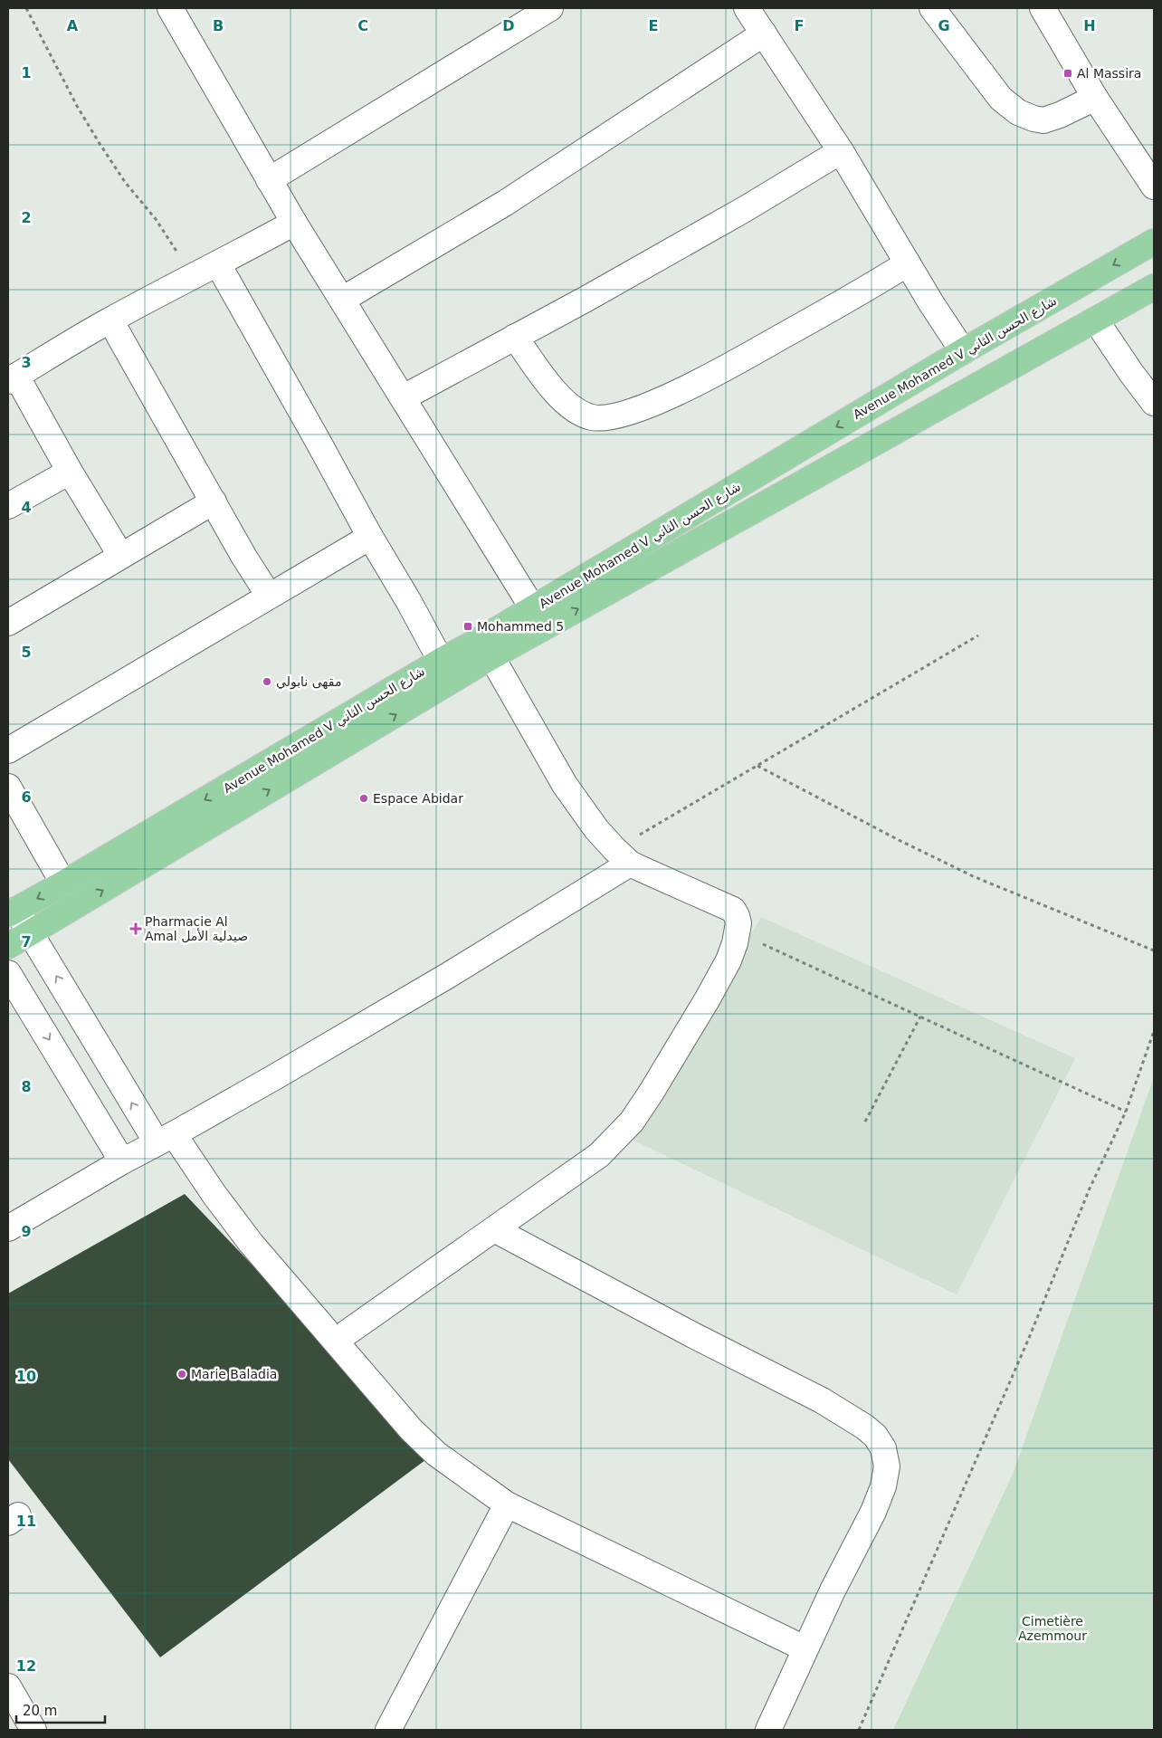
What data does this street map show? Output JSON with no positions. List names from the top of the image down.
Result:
{
  "streets": {
    "main road": ["Avenue Mohamed V شارع الحسن الثاني"]
  },
  "parks": ["Cimetière Azemmour"],
  "places": {
    "transit": ["Al Massira", "Mohammed 5"],
    "other": ["مقهى نابولي", "Espace Abidar", "Marie Baladia"],
    "health": ["Pharmacie Al Amal صيدلية الأمل"]
  },
  "scale_bar": "20 m",
  "grid": {
    "columns": [
      "A",
      "B",
      "C",
      "D",
      "E",
      "F",
      "G",
      "H"
    ],
    "rows": [
      "1",
      "2",
      "3",
      "4",
      "5",
      "6",
      "7",
      "8",
      "9",
      "10",
      "11",
      "12"
    ]
  }
}
